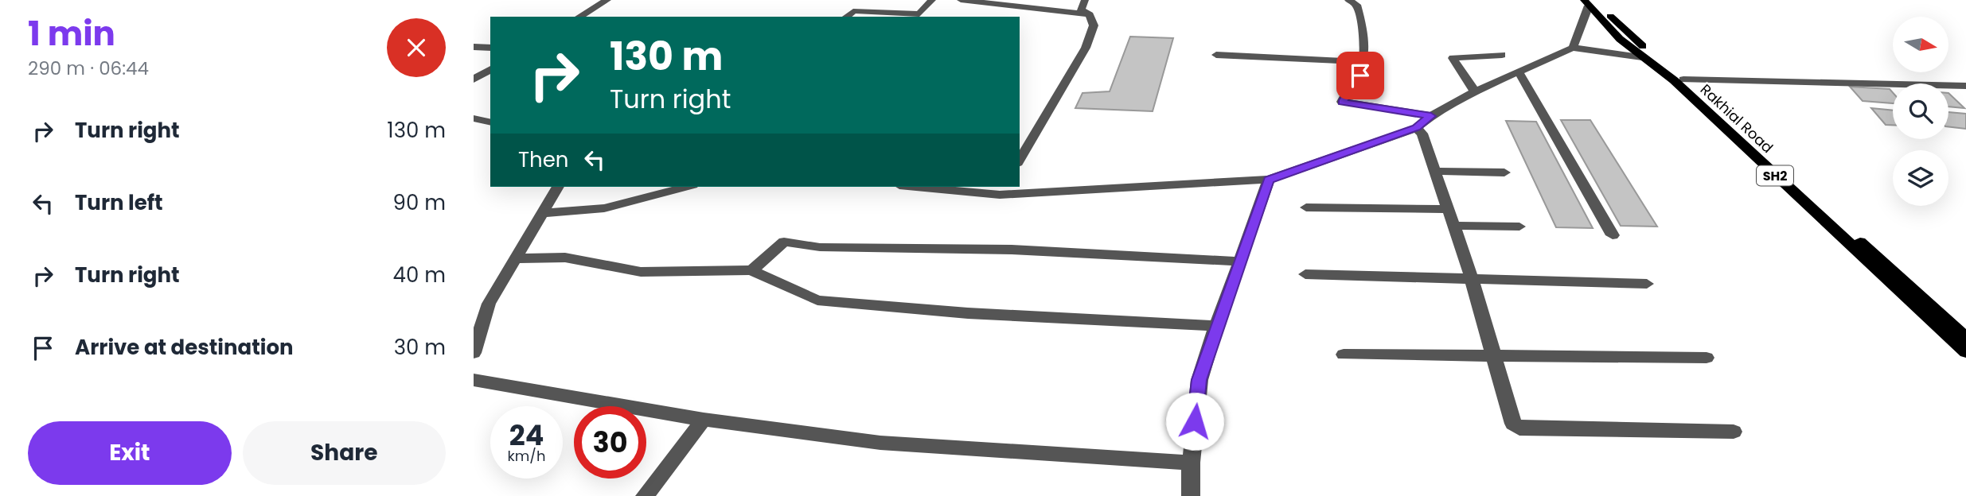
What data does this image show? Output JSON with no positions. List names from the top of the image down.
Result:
{
  "streets": {
    "main road": ["Rakhial Road", "SH2"]
  },
  "north": "right",
  "page": {
    "heading": ["1 min", "290 m · 06:44"],
    "turn": ["130 m", "Turn right"],
    "list": [
      {
        "name": "Turn right",
        "value": "130 m"
      },
      {
        "name": "Turn left",
        "value": "90 m"
      },
      {
        "name": "Turn right",
        "value": "40 m"
      },
      {
        "name": "Arrive at destination",
        "value": "30 m"
      }
    ],
    "then": "Then",
    "speed": "24 km/h",
    "limit": "30",
    "buttons": ["Exit", "Share"]
  }
}
